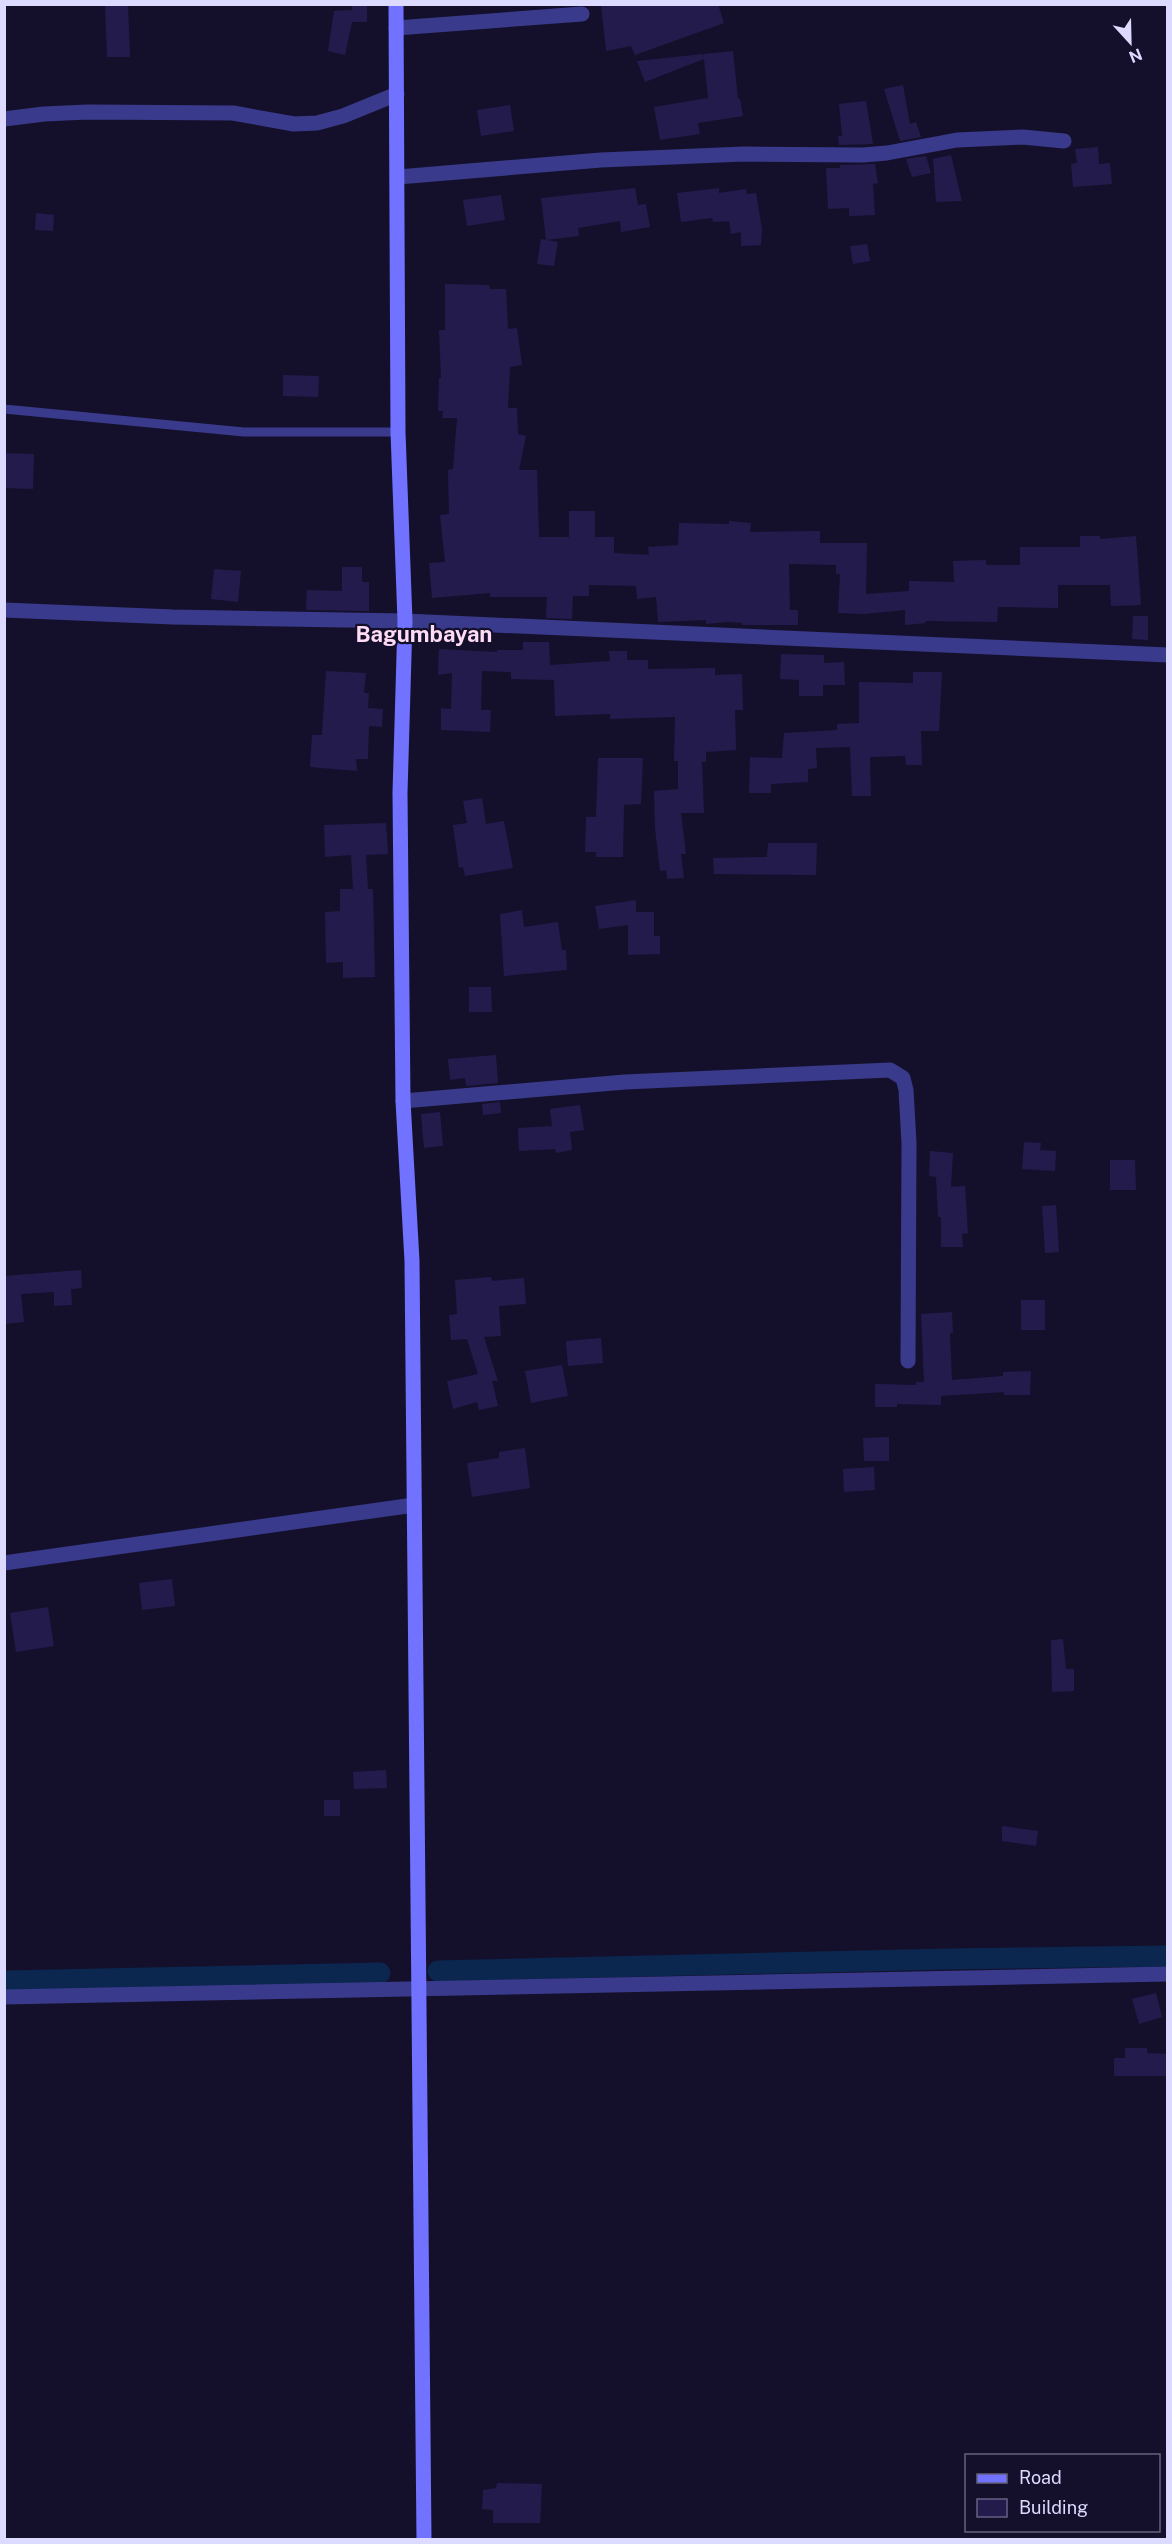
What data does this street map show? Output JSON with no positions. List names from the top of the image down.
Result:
{
  "districts": ["Bagumbayan"],
  "legend": ["Road", "Building"],
  "north": "bottom"
}
